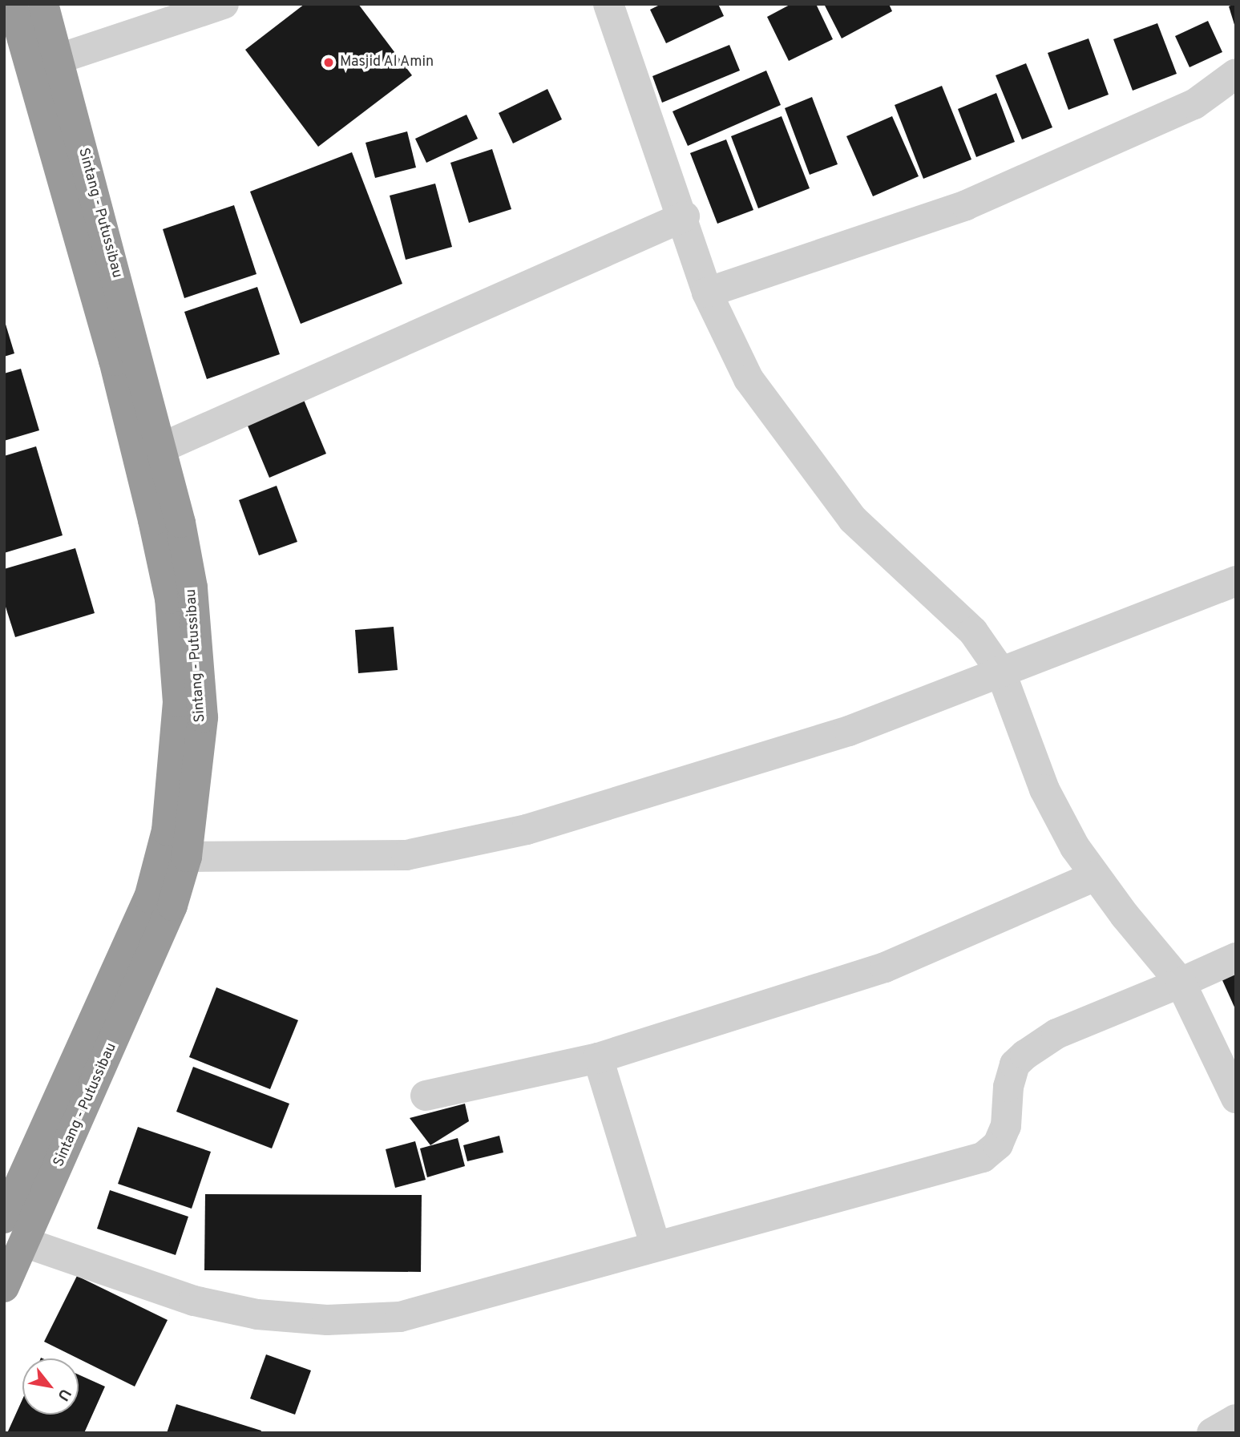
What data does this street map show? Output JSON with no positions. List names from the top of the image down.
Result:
{
  "streets": {
    "highway": ["Sintang - Putussibau"]
  },
  "places": ["Masjid Al Amin"],
  "north": "bottom right"
}
